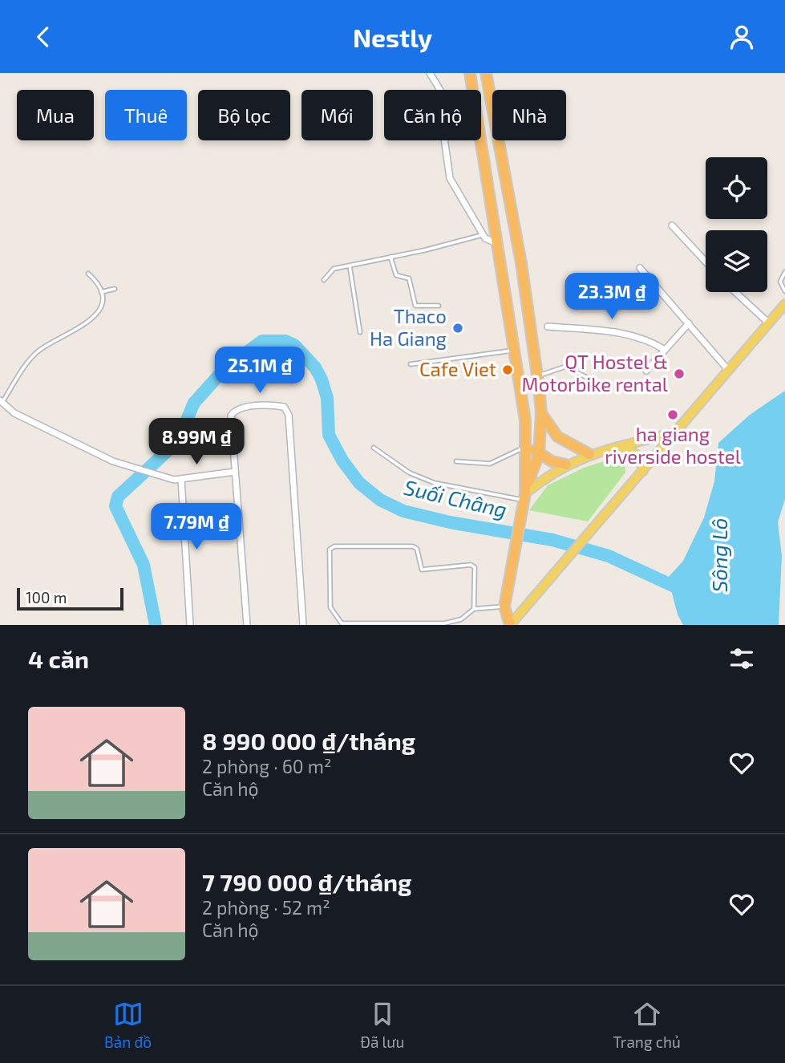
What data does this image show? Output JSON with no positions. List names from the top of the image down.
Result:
{
  "water": ["Suối Châng", "Sông Lô"],
  "places": [
    "Thaco Ha Giang",
    "Cafe Viet",
    "QT Hostel & Motorbike rental",
    "ha giang riverside hostel"
  ],
  "scale_bar": "100 m",
  "page": {
    "header": "Nestly",
    "chip": [
      "Mua",
      "Thuê",
      "Bộ lọc",
      "Mới",
      "Căn hộ",
      "Nhà"
    ],
    "price": [
      "23.3M ₫",
      "25.1M ₫",
      "8.99M ₫",
      "7.79M ₫"
    ],
    "scale": "100 m",
    "heading": "4 căn",
    "list": [
      {
        "name": "8 990 000 ₫/tháng",
        "note": "2 phòng · 60 m² · Căn hộ"
      },
      {
        "name": "7 790 000 ₫/tháng",
        "note": "2 phòng · 52 m² · Căn hộ"
      }
    ],
    "tabs": ["Bản đồ", "Đã lưu", "Trang chủ"]
  }
}
